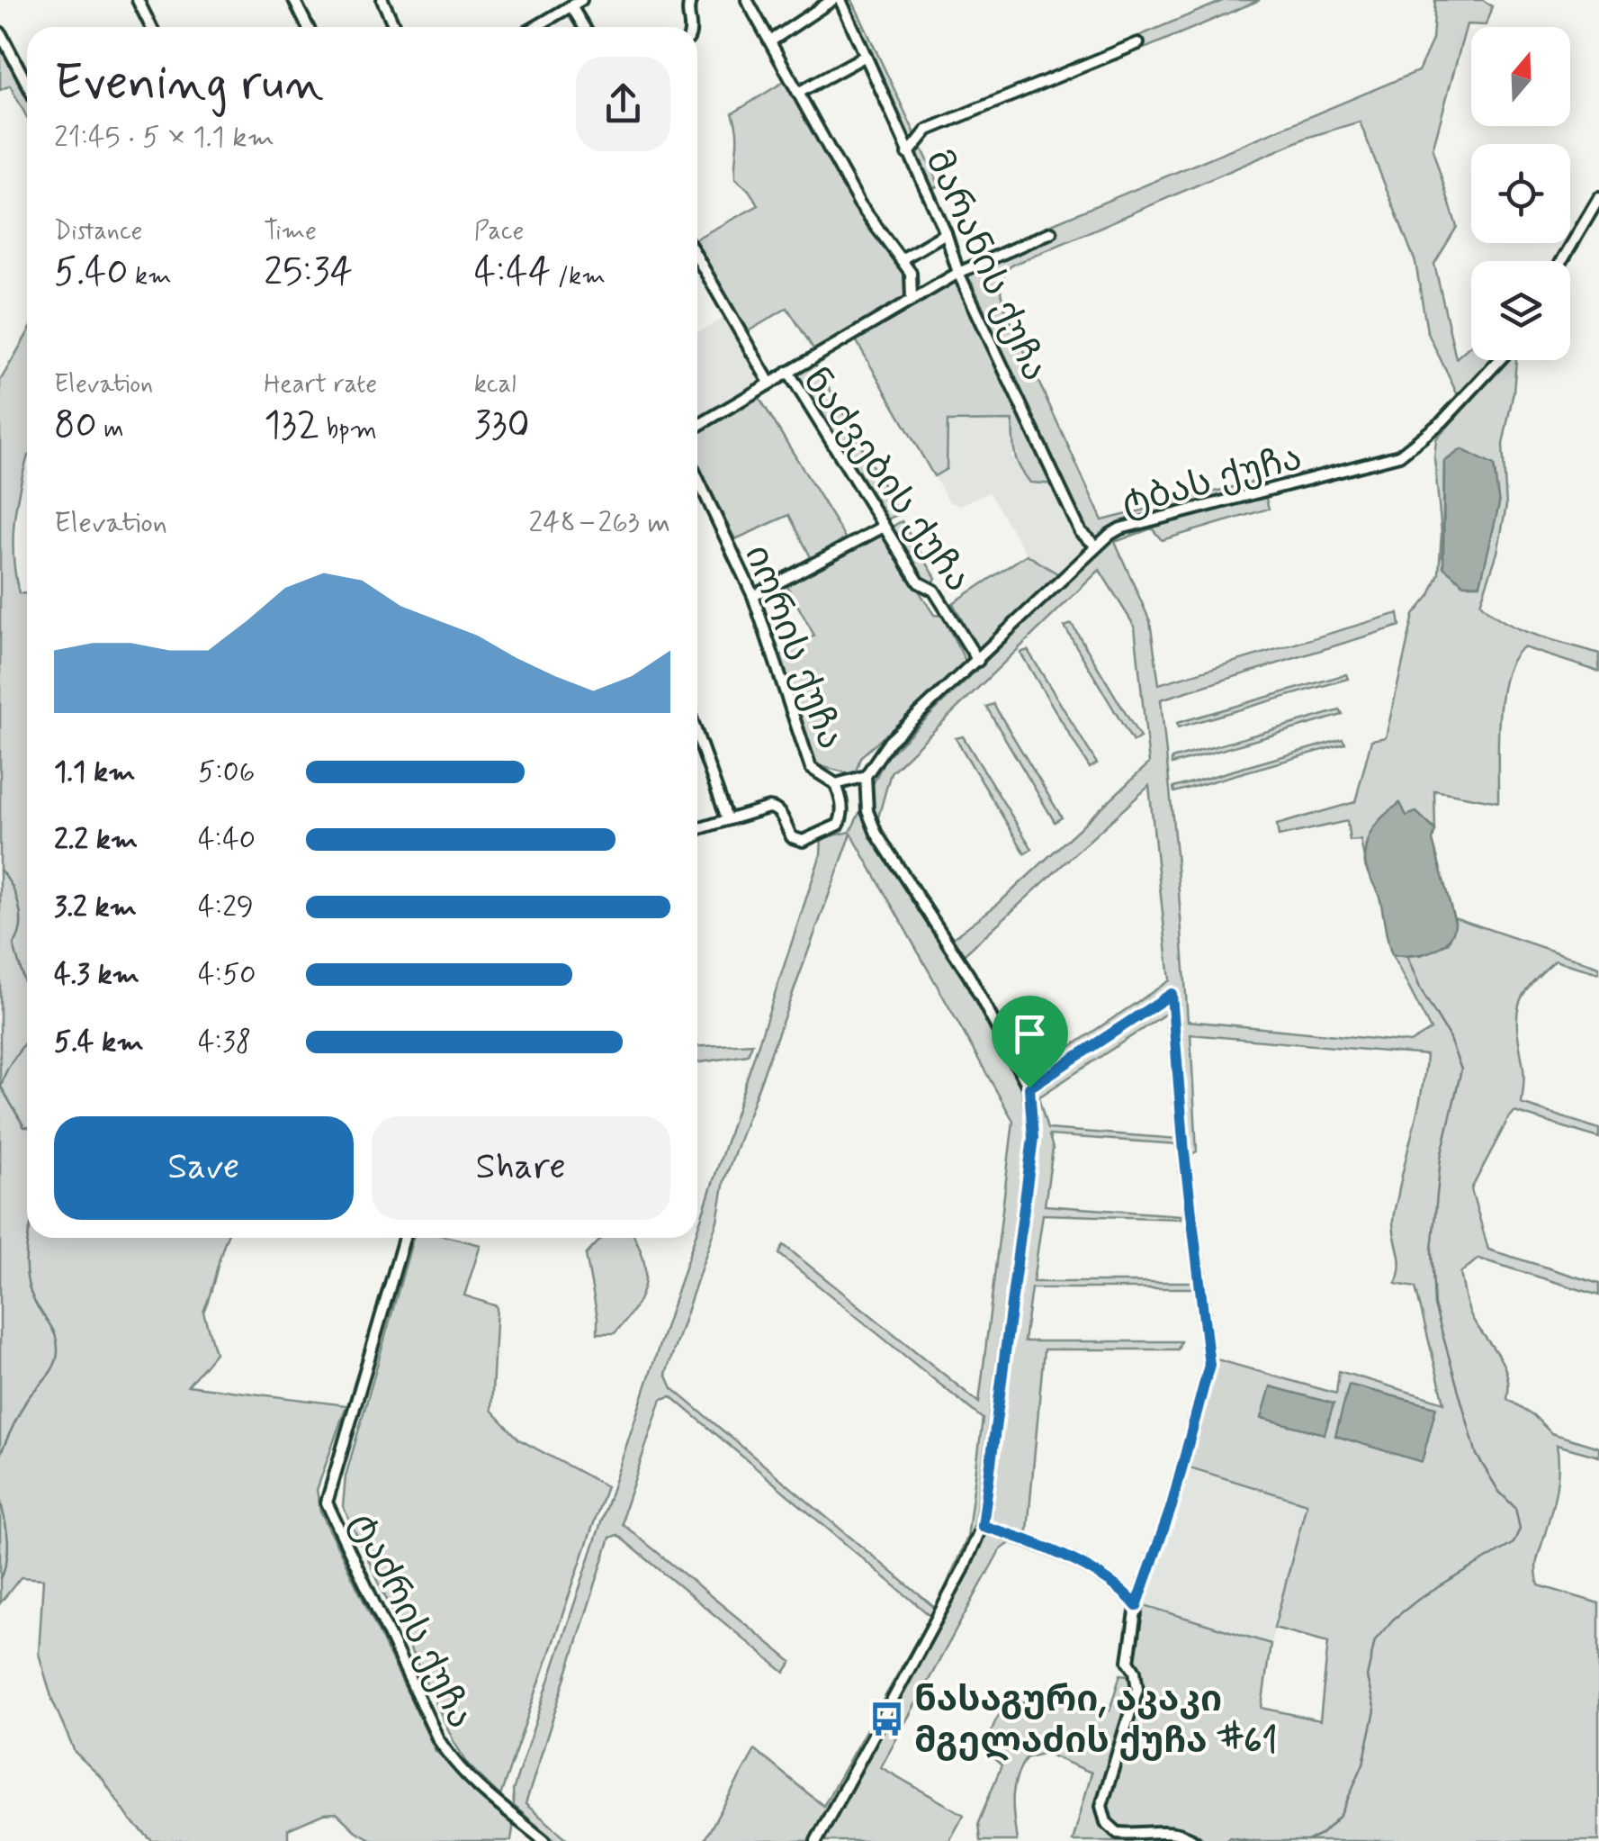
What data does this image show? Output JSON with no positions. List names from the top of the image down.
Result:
{
  "streets": {
    "street": [
      "მარანის ქუჩა",
      "ნაძვების ქუჩა",
      "ტბას ქუჩა",
      "იორის ქუჩა",
      "ტაძრის ქუჩა"
    ]
  },
  "crossings": [
    ["მარანის ქუჩა", "ტბას ქუჩა"],
    ["ნაძვების ქუჩა", "ტბას ქუჩა"],
    ["ტბას ქუჩა", "იორის ქუჩა"]
  ],
  "places": {
    "bus stop": ["ნასაგური, აკაკი მგელაძის ქუჩა #61"]
  },
  "north": "top",
  "page": {
    "heading": ["Evening run", "21:45 · 5 × 1.1 km"],
    "stats": [
      ["Distance", "5.40 km"],
      ["Time", "25:34"],
      ["Pace", "4:44 /km"],
      ["Elevation", "80 m"],
      ["Heart rate", "132 bpm"],
      ["kcal", "330"]
    ],
    "chart": ["Elevation", "248–263 m"],
    "list": [
      {
        "name": "1.1 km",
        "note": "5:06"
      },
      {
        "name": "2.2 km",
        "note": "4:40"
      },
      {
        "name": "3.2 km",
        "note": "4:29"
      },
      {
        "name": "4.3 km",
        "note": "4:50"
      },
      {
        "name": "5.4 km",
        "note": "4:38"
      }
    ],
    "buttons": ["Save", "Share"]
  }
}
